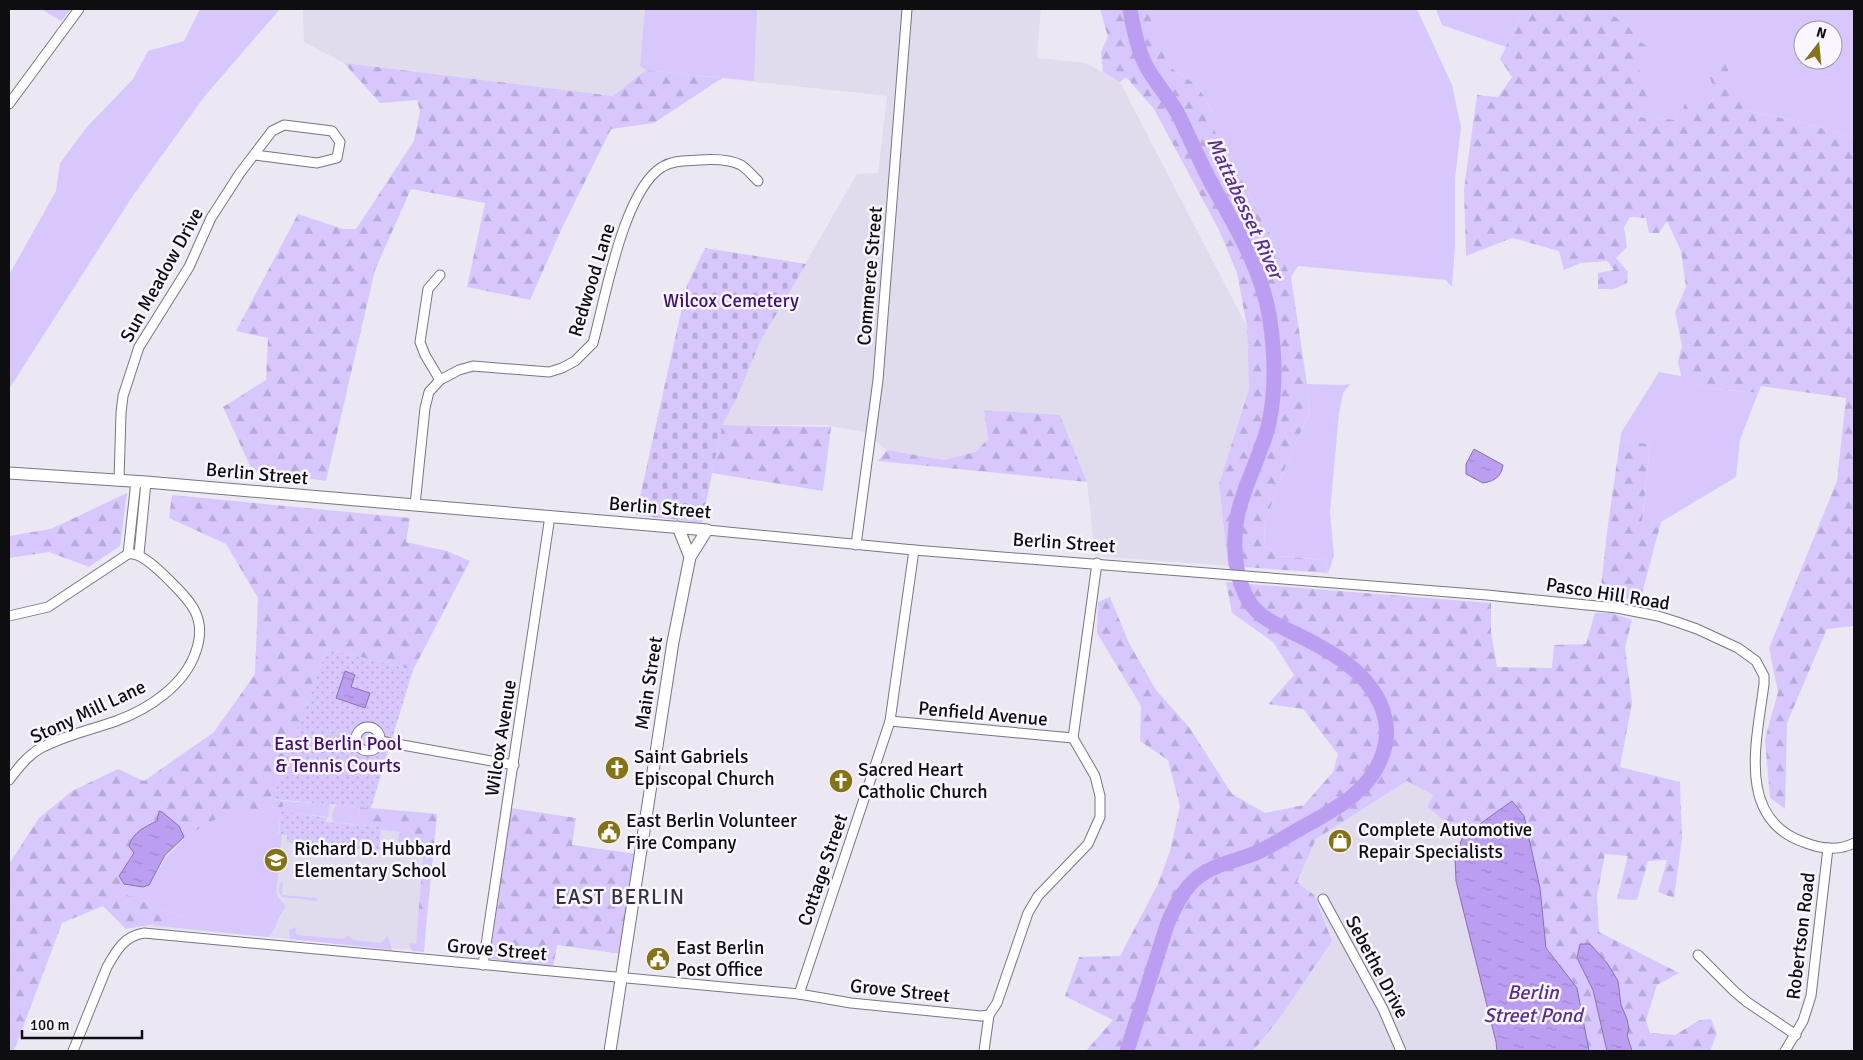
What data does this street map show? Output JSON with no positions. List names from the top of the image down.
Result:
{
  "streets": {
    "street": [
      "Sun Meadow Drive",
      "Commerce Street",
      "Redwood Lane",
      "Berlin Street",
      "Pasco Hill Road",
      "Main Street",
      "Stony Mill Lane",
      "Penfield Avenue",
      "Wilcox Avenue",
      "Cottage Street",
      "Robertson Road",
      "Grove Street",
      "Sebethe Drive"
    ]
  },
  "crossings": [
    ["Sun Meadow Drive", "Berlin Street"],
    ["Commerce Street", "Berlin Street"],
    ["Berlin Street", "Pasco Hill Road"],
    ["Berlin Street", "Main Street"],
    ["Berlin Street", "Wilcox Avenue"],
    ["Berlin Street", "Cottage Street"],
    ["Pasco Hill Road", "Robertson Road"],
    ["Main Street", "Grove Street"],
    ["Penfield Avenue", "Cottage Street"],
    ["Wilcox Avenue", "Grove Street"],
    ["Cottage Street", "Grove Street"]
  ],
  "districts": ["EAST BERLIN"],
  "water": ["Mattabesset River", "Berlin Street Pond"],
  "parks": ["Wilcox Cemetery", "East Berlin Pool & Tennis Courts"],
  "places": {
    "church": ["Saint Gabriels Episcopal Church", "Sacred Heart Catholic Church"],
    "public building": ["East Berlin Volunteer Fire Company", "East Berlin Post Office"],
    "shop": ["Complete Automotive Repair Specialists"],
    "school or university": ["Richard D. Hubbard Elementary School"]
  },
  "scale_bar": "100 m",
  "north": "top"
}
